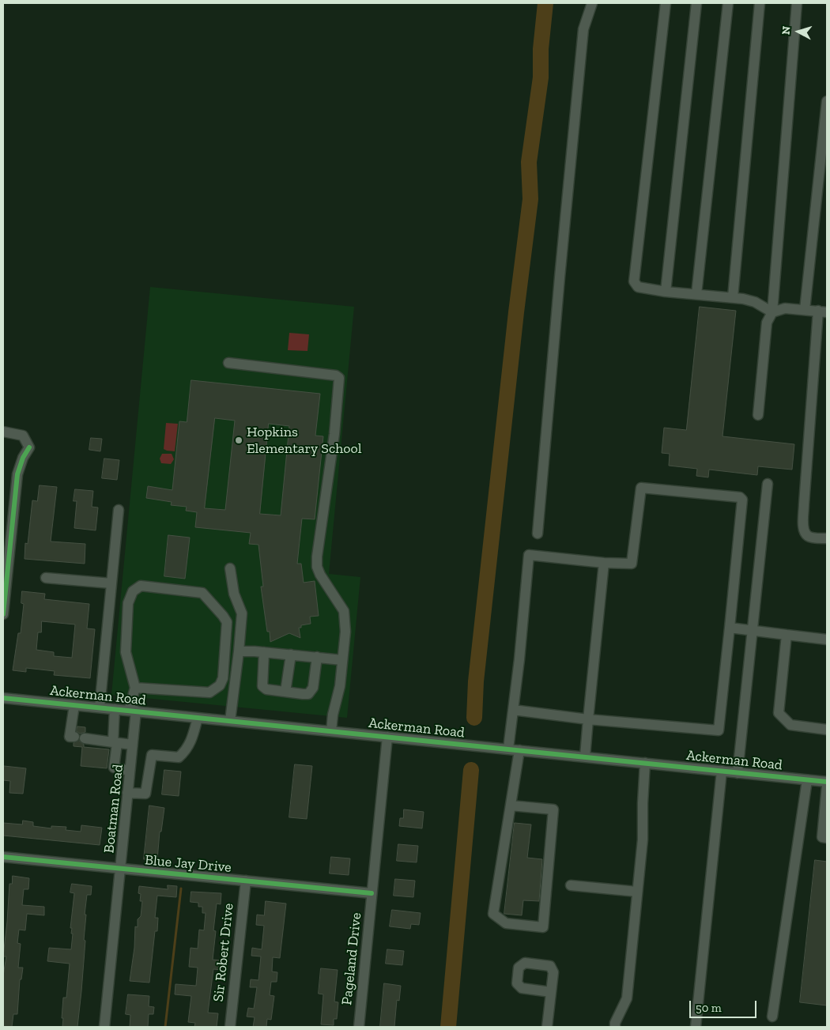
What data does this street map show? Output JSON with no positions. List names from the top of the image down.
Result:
{
  "streets": {
    "street": [
      "Ackerman Road",
      "Boatman Road",
      "Blue Jay Drive",
      "Sir Robert Drive",
      "Pageland Drive"
    ]
  },
  "crossings": [
    ["Ackerman Road", "Boatman Road"],
    ["Boatman Road", "Blue Jay Drive"],
    ["Blue Jay Drive", "Sir Robert Drive"],
    ["Blue Jay Drive", "Pageland Drive"]
  ],
  "places": ["Hopkins Elementary School"],
  "scale_bar": "50 m",
  "north": "left"
}
